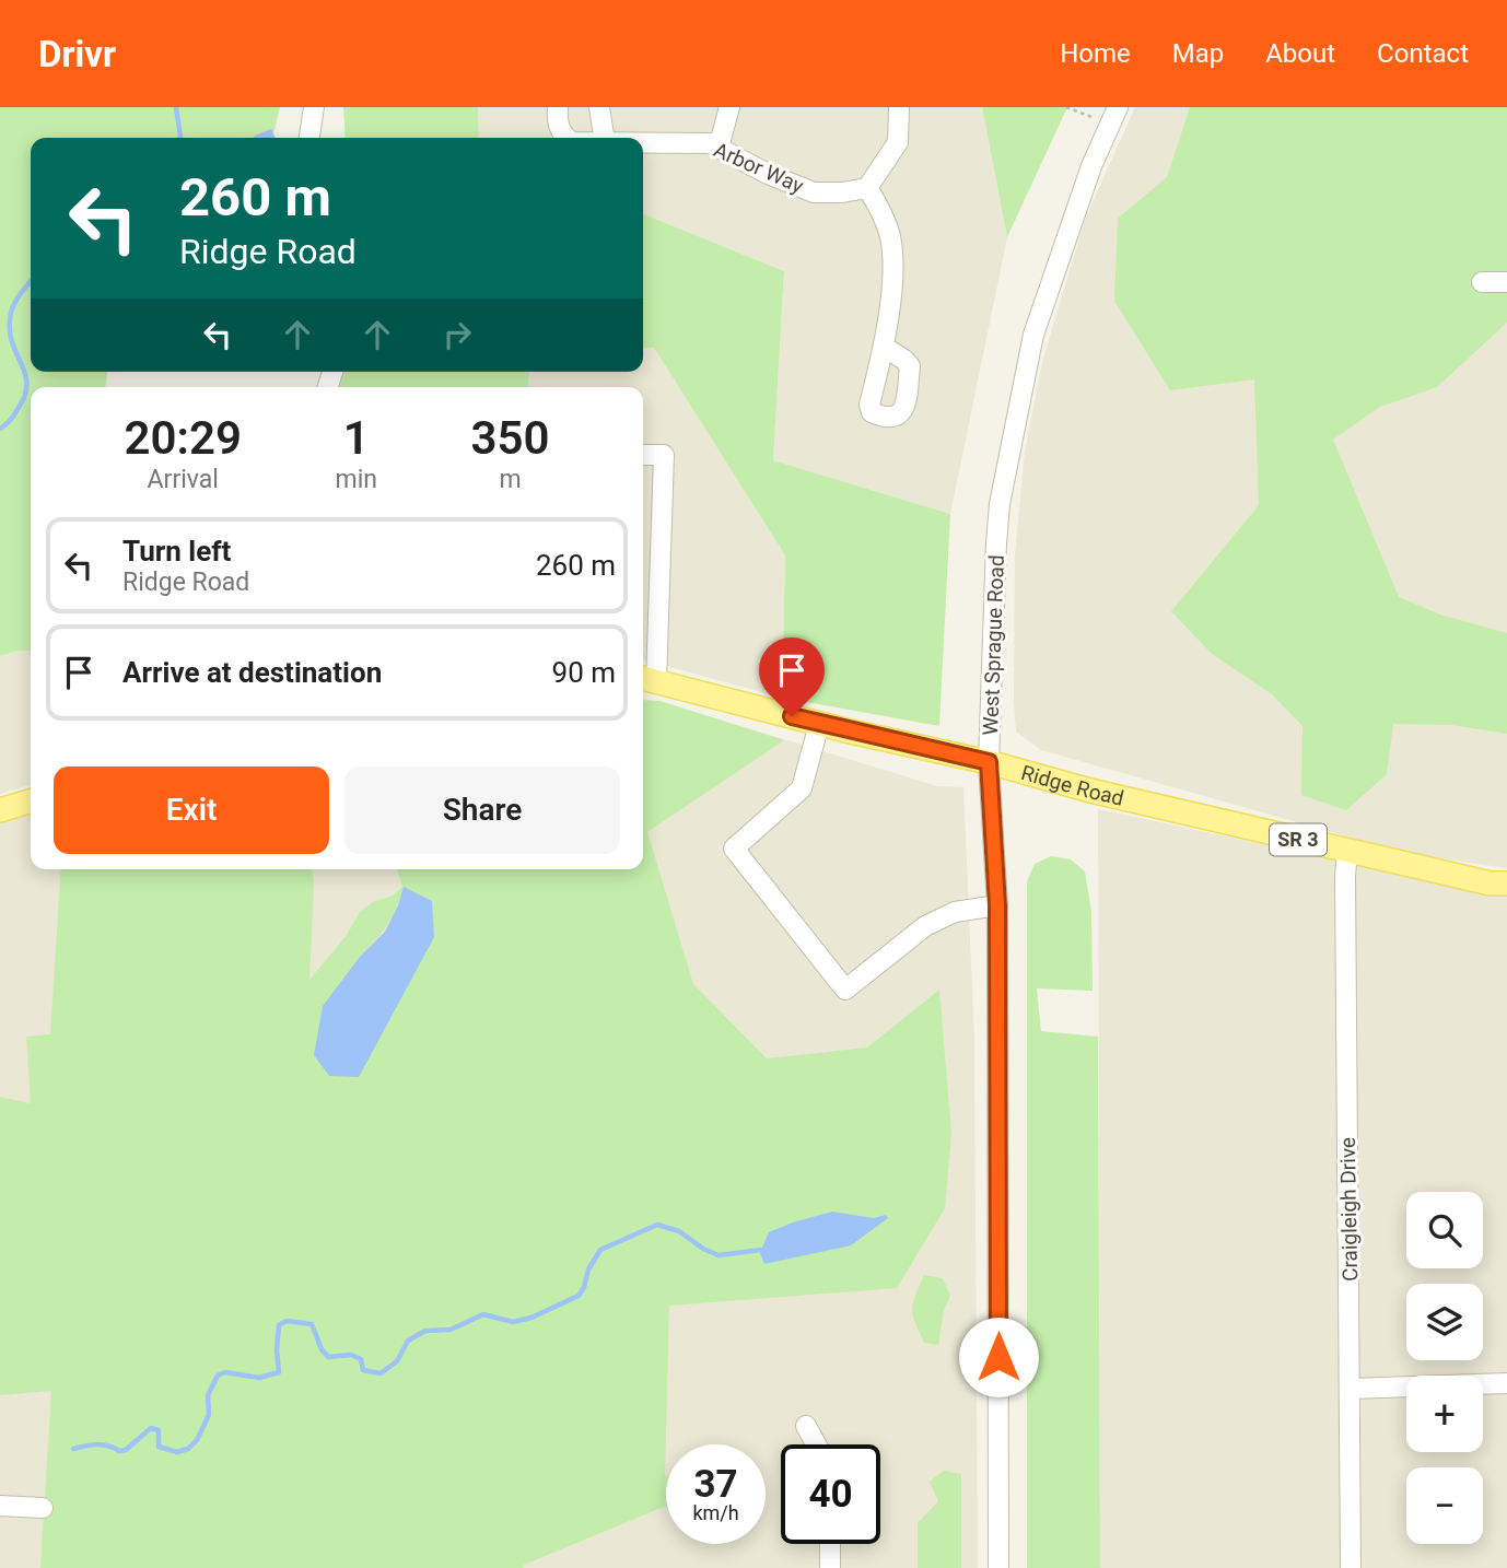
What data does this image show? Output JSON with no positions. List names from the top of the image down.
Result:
{
  "streets": {
    "main road": ["Ridge Road", "SR 3"],
    "street": ["Arbor Way", "West Sprague Road", "Craigleigh Drive"]
  },
  "crossings": [
    ["West Sprague Road", "Ridge Road"],
    ["Ridge Road", "Craigleigh Drive"]
  ],
  "page": {
    "header": "Drivr",
    "nav": [
      "Home",
      "Map",
      "About",
      "Contact"
    ],
    "turn": ["260 m", "Ridge Road"],
    "eta": [
      "20:29",
      "Arrival",
      "1",
      "min",
      "350",
      "m"
    ],
    "list": [
      {
        "name": "Turn left",
        "note": "Ridge Road",
        "value": "260 m"
      },
      {
        "name": "Arrive at destination",
        "value": "90 m"
      }
    ],
    "buttons": ["Exit", "Share"],
    "map_buttons": ["+", "−"],
    "speed": "37 km/h",
    "limit": "40"
  }
}
